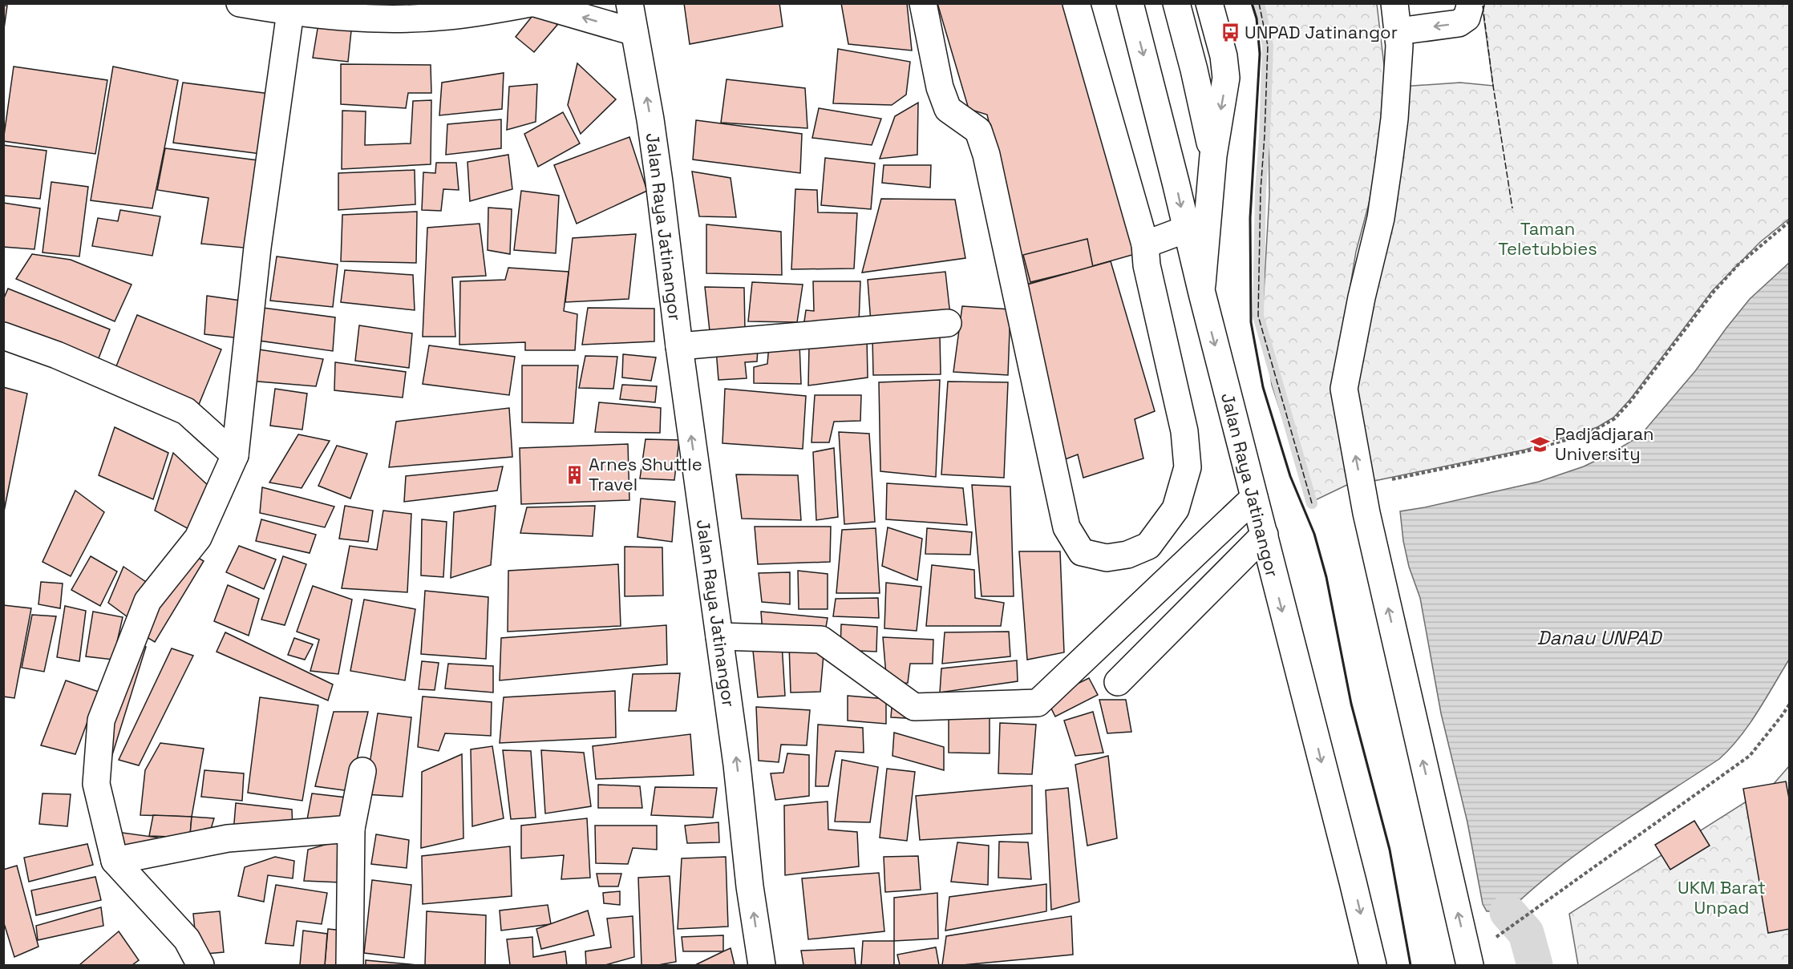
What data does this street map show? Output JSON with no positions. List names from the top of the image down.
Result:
{
  "streets": {
    "main road": ["Jalan Raya Jatinangor"]
  },
  "water": ["Danau UNPAD"],
  "parks": ["Taman Teletubbies", "UKM Barat Unpad"],
  "places": {
    "bus stop": ["UNPAD Jatinangor"],
    "school or university": ["Padjadjaran University"],
    "building": ["Arnes Shuttle Travel"]
  }
}
